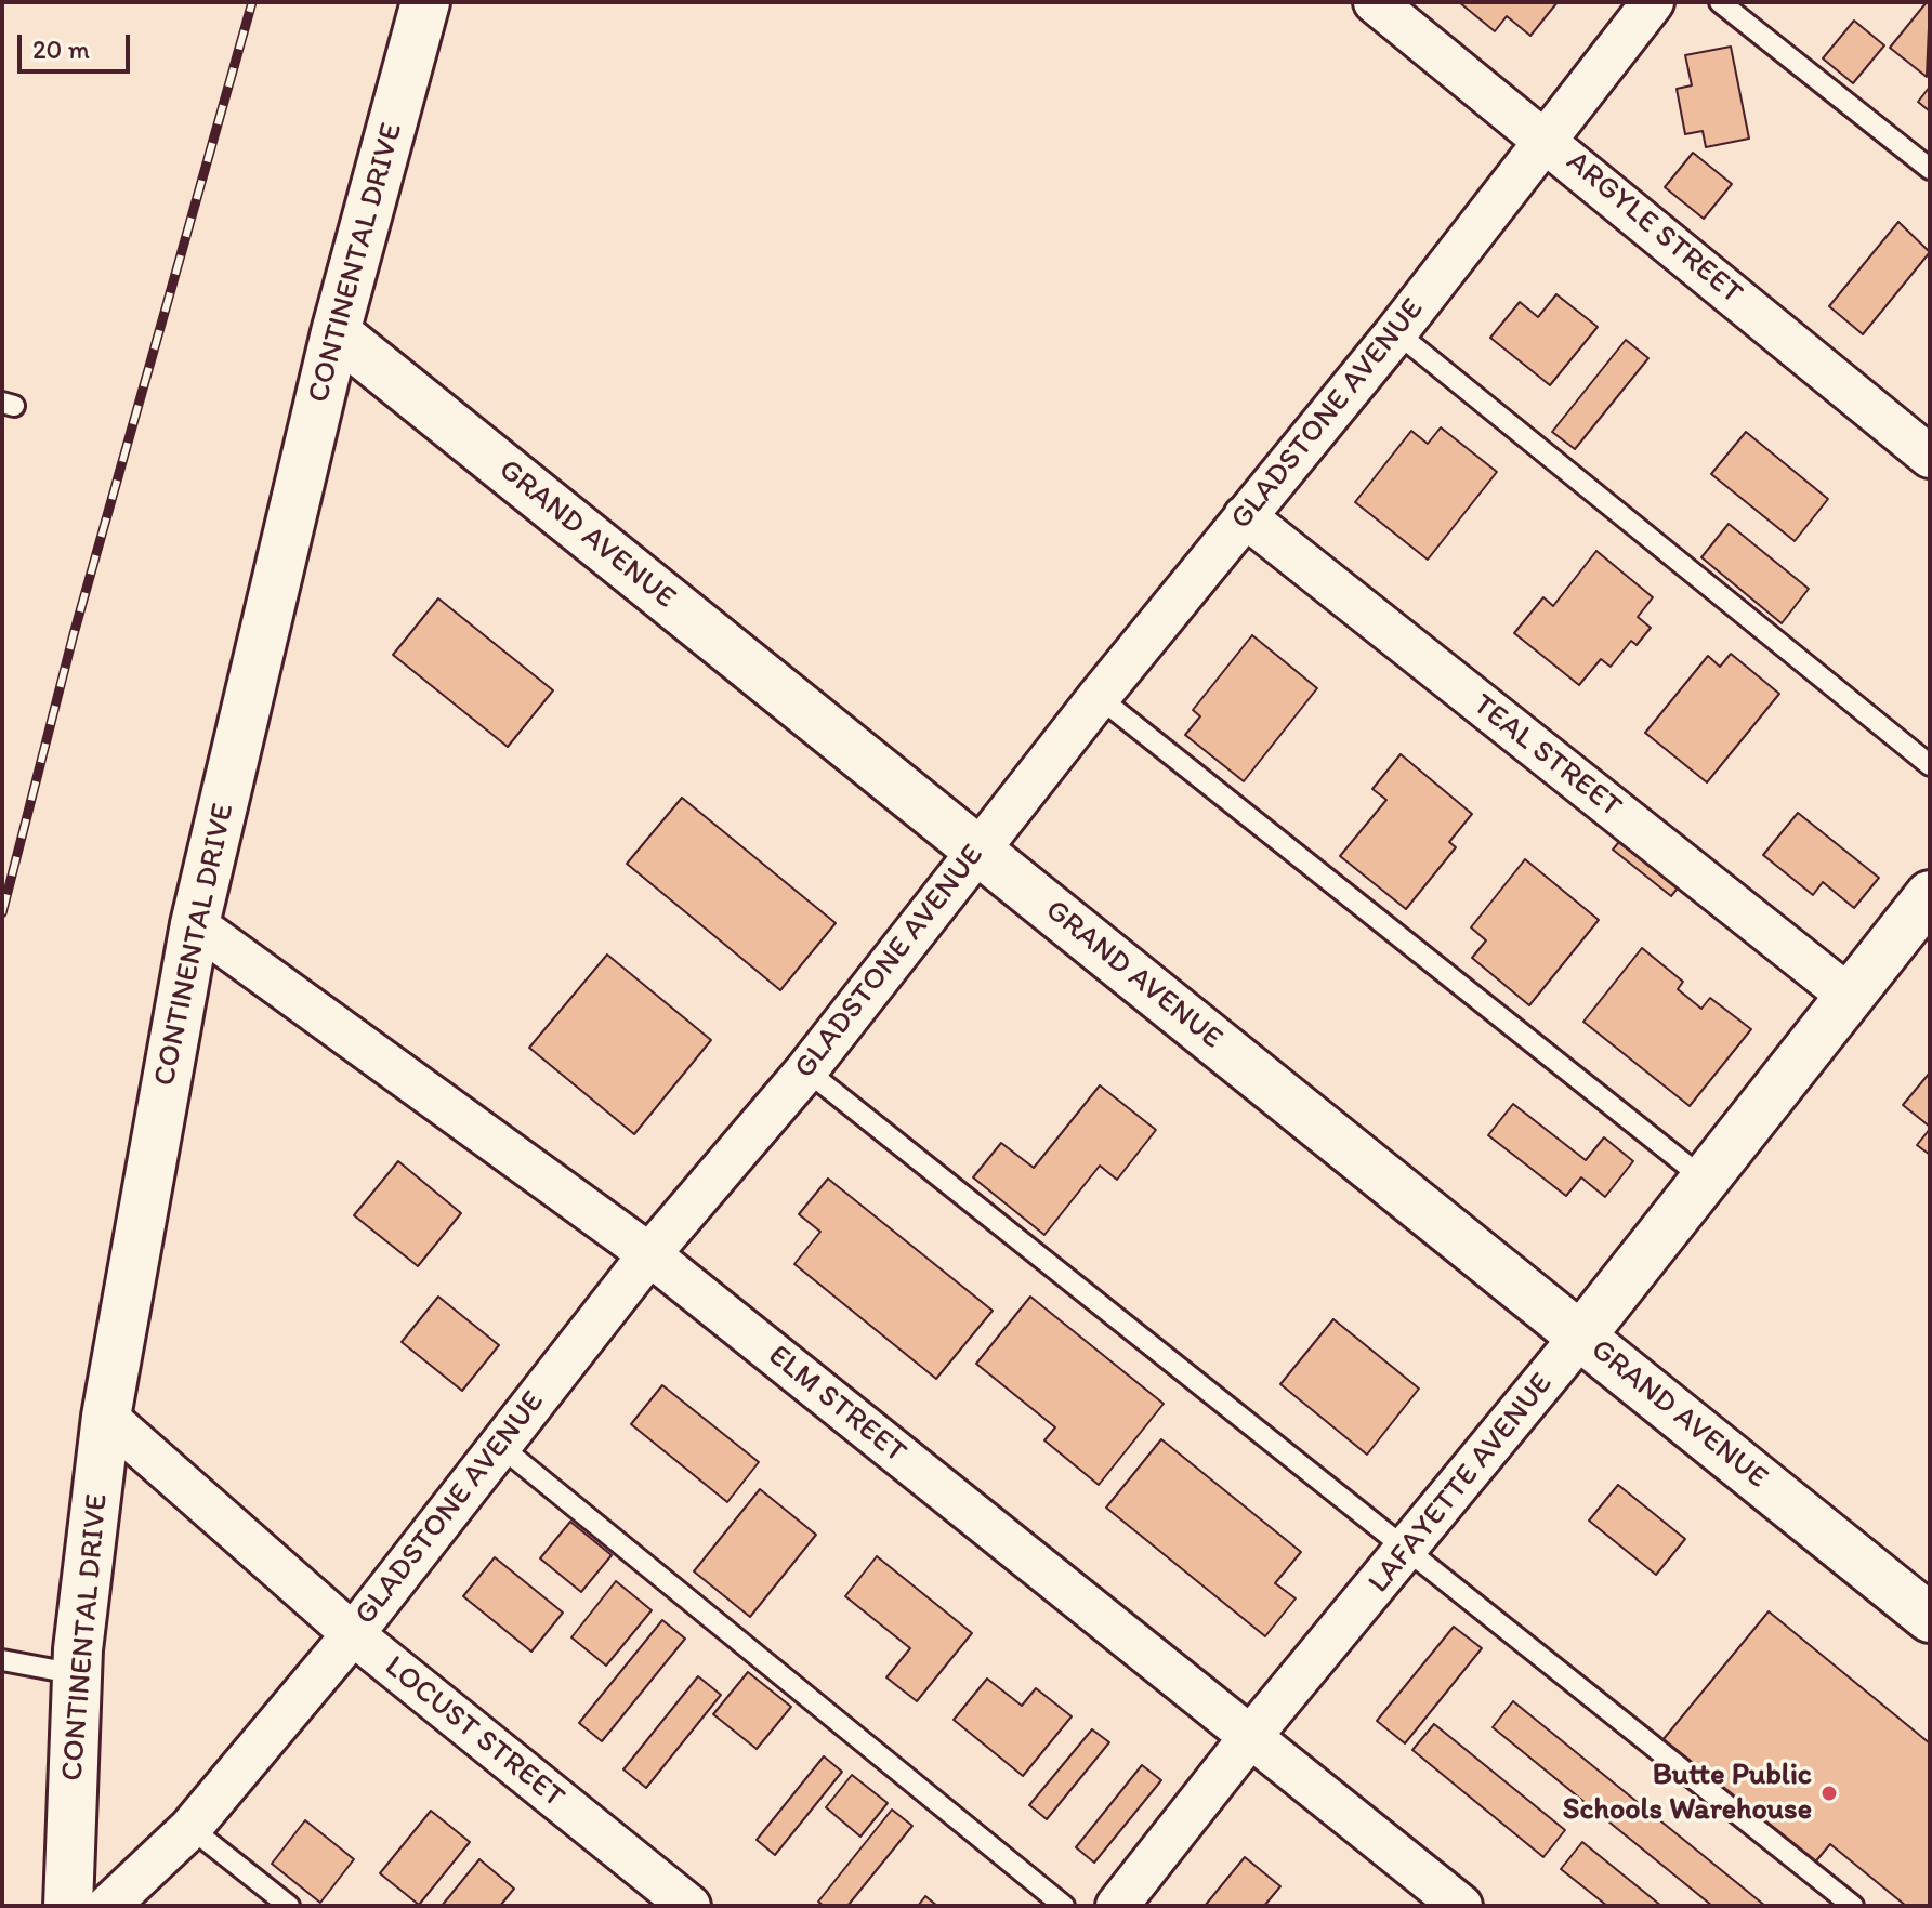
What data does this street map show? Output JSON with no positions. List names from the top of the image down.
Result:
{
  "streets": {
    "main road": ["CONTINENTAL DRIVE", "GRAND AVENUE", "LAFAYETTE AVENUE"],
    "street": [
      "ARGYLE STREET",
      "GLADSTONE AVENUE",
      "TEAL STREET",
      "ELM STREET",
      "LOCUST STREET"
    ]
  },
  "crossings": [
    ["ARGYLE STREET", "GLADSTONE AVENUE"],
    ["CONTINENTAL DRIVE", "GRAND AVENUE"],
    ["CONTINENTAL DRIVE", "ELM STREET"],
    ["CONTINENTAL DRIVE", "LOCUST STREET"],
    ["GLADSTONE AVENUE", "GRAND AVENUE"],
    ["GLADSTONE AVENUE", "TEAL STREET"],
    ["GLADSTONE AVENUE", "ELM STREET"],
    ["GLADSTONE AVENUE", "LOCUST STREET"],
    ["GRAND AVENUE", "LAFAYETTE AVENUE"],
    ["TEAL STREET", "LAFAYETTE AVENUE"],
    ["ELM STREET", "LAFAYETTE AVENUE"]
  ],
  "places": ["Butte Public Schools Warehouse"],
  "scale_bar": "20 m"
}
